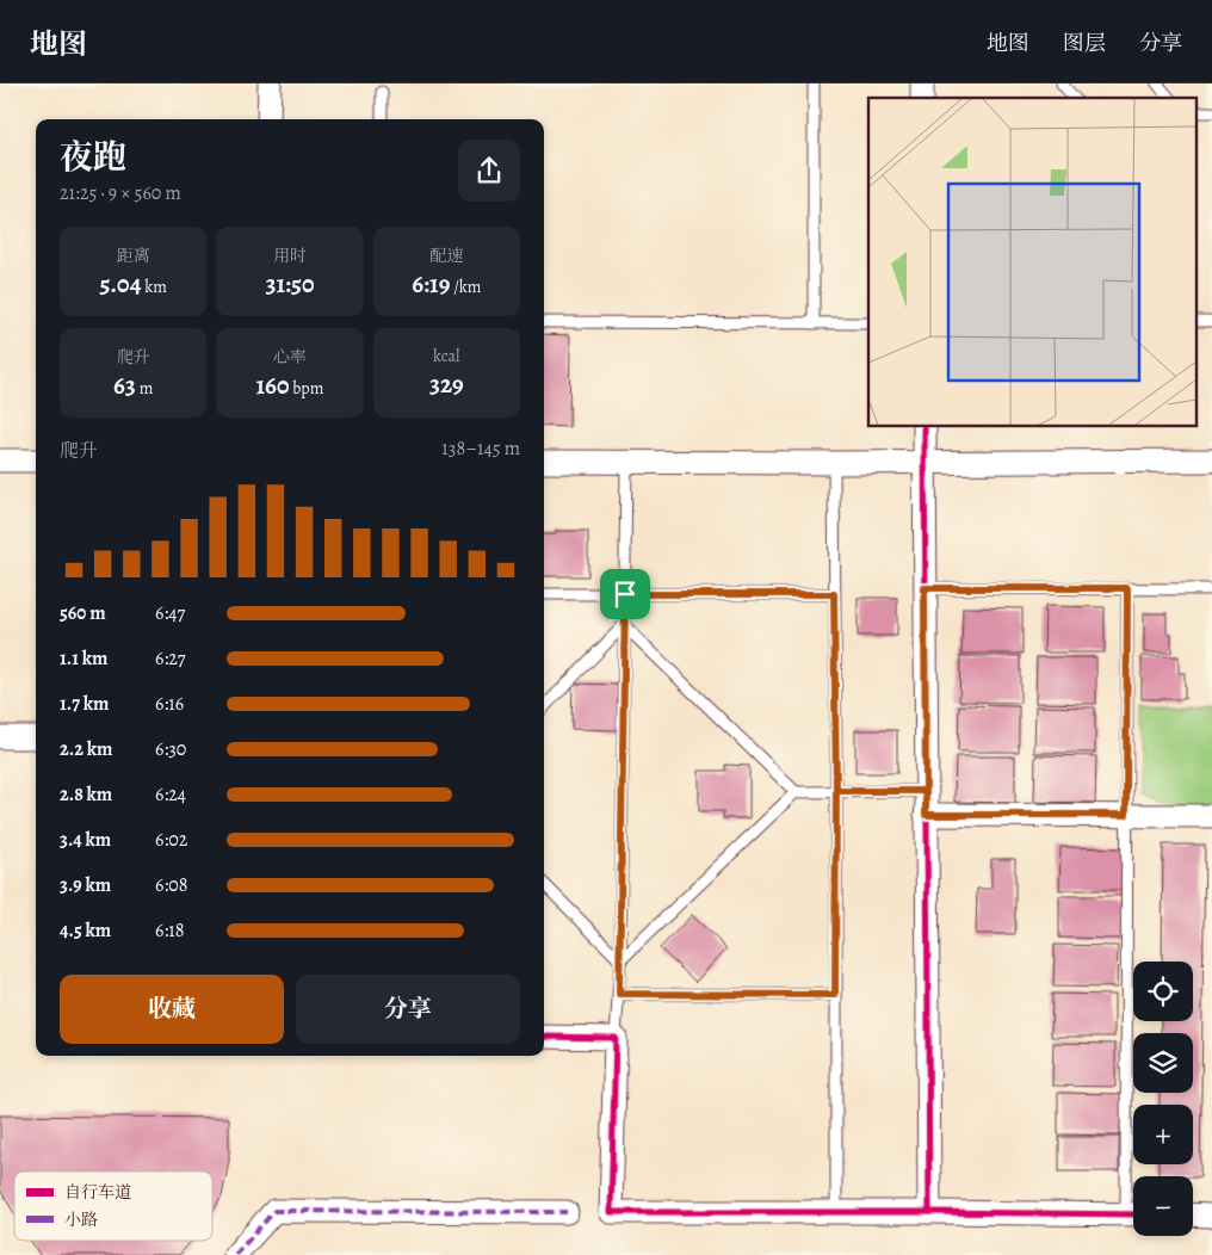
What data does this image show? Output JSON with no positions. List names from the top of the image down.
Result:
{
  "legend": ["自行车道", "小路"],
  "page": {
    "header": "地图",
    "nav": ["地图", "图层", "分享"],
    "heading": ["夜跑", "21:25 · 9 × 560 m"],
    "stats": [
      ["距离", "5.04 km"],
      ["用时", "31:50"],
      ["配速", "6:19 /km"],
      ["爬升", "63 m"],
      ["心率", "160 bpm"],
      ["kcal", "329"]
    ],
    "chart": ["爬升", "138–145 m"],
    "list": [
      {
        "name": "560 m",
        "note": "6:47"
      },
      {
        "name": "1.1 km",
        "note": "6:27"
      },
      {
        "name": "1.7 km",
        "note": "6:16"
      },
      {
        "name": "2.2 km",
        "note": "6:30"
      },
      {
        "name": "2.8 km",
        "note": "6:24"
      },
      {
        "name": "3.4 km",
        "note": "6:02"
      },
      {
        "name": "3.9 km",
        "note": "6:08"
      },
      {
        "name": "4.5 km",
        "note": "6:18"
      }
    ],
    "map_buttons": ["+", "−"],
    "buttons": ["收藏", "分享"]
  }
}
